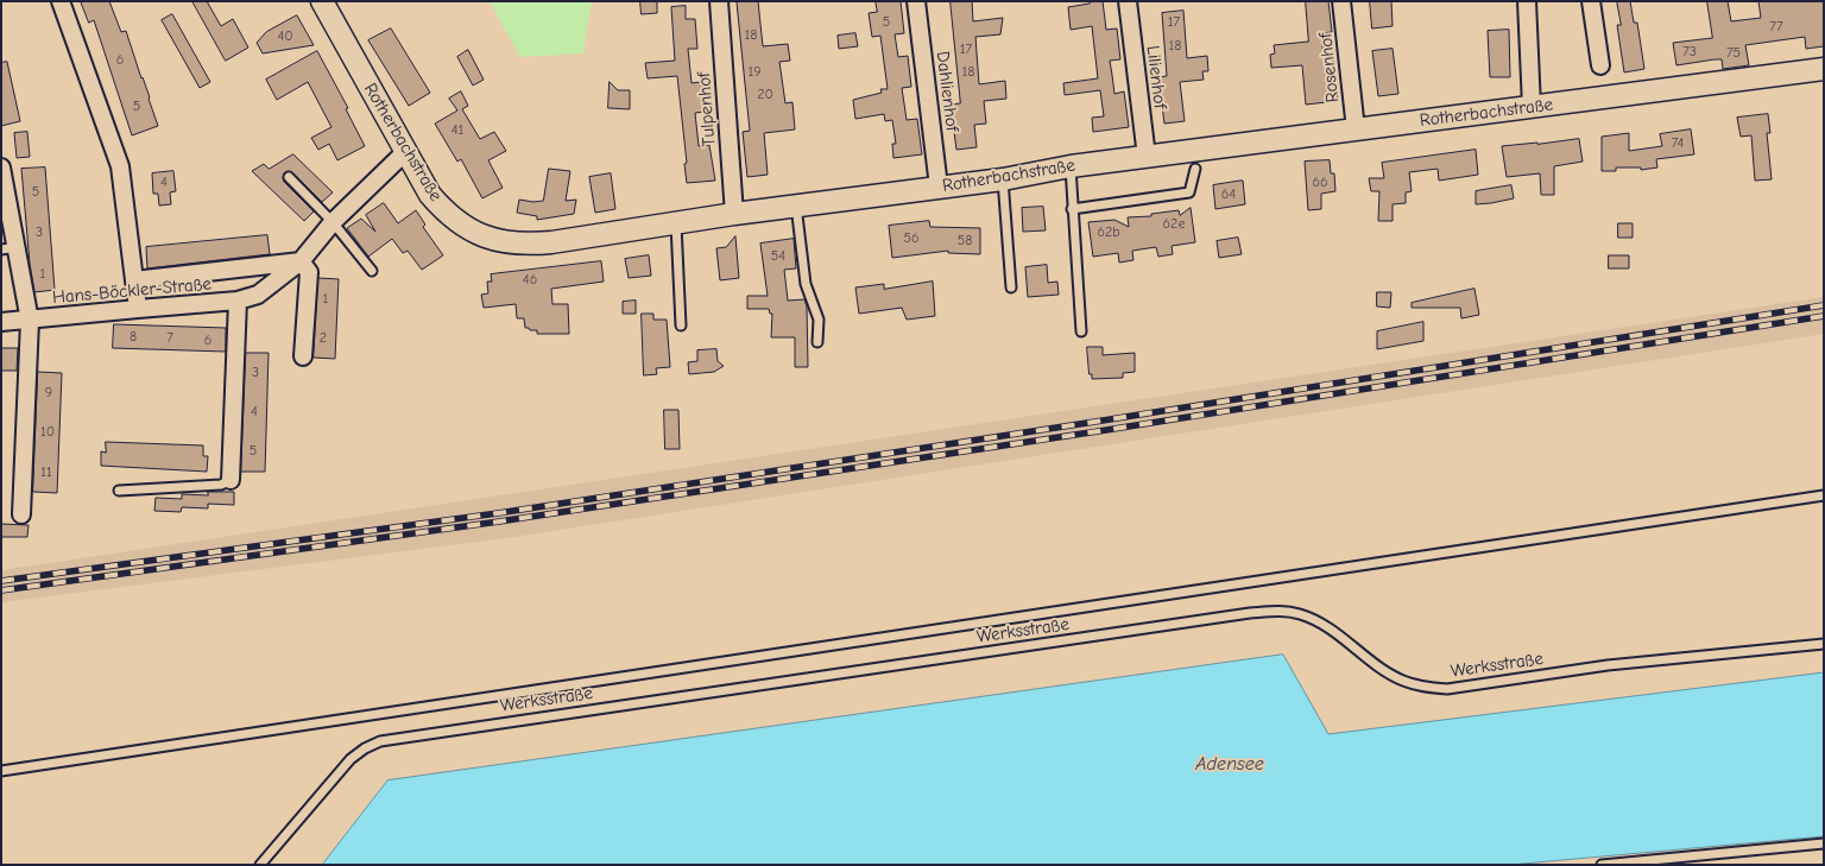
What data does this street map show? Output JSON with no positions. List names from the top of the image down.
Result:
{
  "streets": {
    "street": [
      "Rosenhof",
      "Lilienhof",
      "Dahlienhof",
      "Tulpenhof",
      "Rotherbachstraße",
      "Hans-Böckler-Straße"
    ],
    "lane": ["Werksstraße"]
  },
  "crossings": [
    ["Rosenhof", "Rotherbachstraße"],
    ["Lilienhof", "Rotherbachstraße"],
    ["Dahlienhof", "Rotherbachstraße"],
    ["Tulpenhof", "Rotherbachstraße"],
    ["Rotherbachstraße", "Hans-Böckler-Straße"]
  ],
  "water": ["Adensee"],
  "house_numbers": [
    "5",
    "17",
    "77",
    "18",
    "40",
    "18",
    "17",
    "73",
    "75",
    "6",
    "19",
    "18",
    "20",
    "5",
    "41",
    "74",
    "4",
    "66",
    "5",
    "64",
    "62e",
    "3",
    "62b",
    "56",
    "58",
    "54",
    "1",
    "46",
    "1",
    "8",
    "7",
    "2",
    "6",
    "3",
    "9",
    "4",
    "10",
    "5",
    "11"
  ]
}
